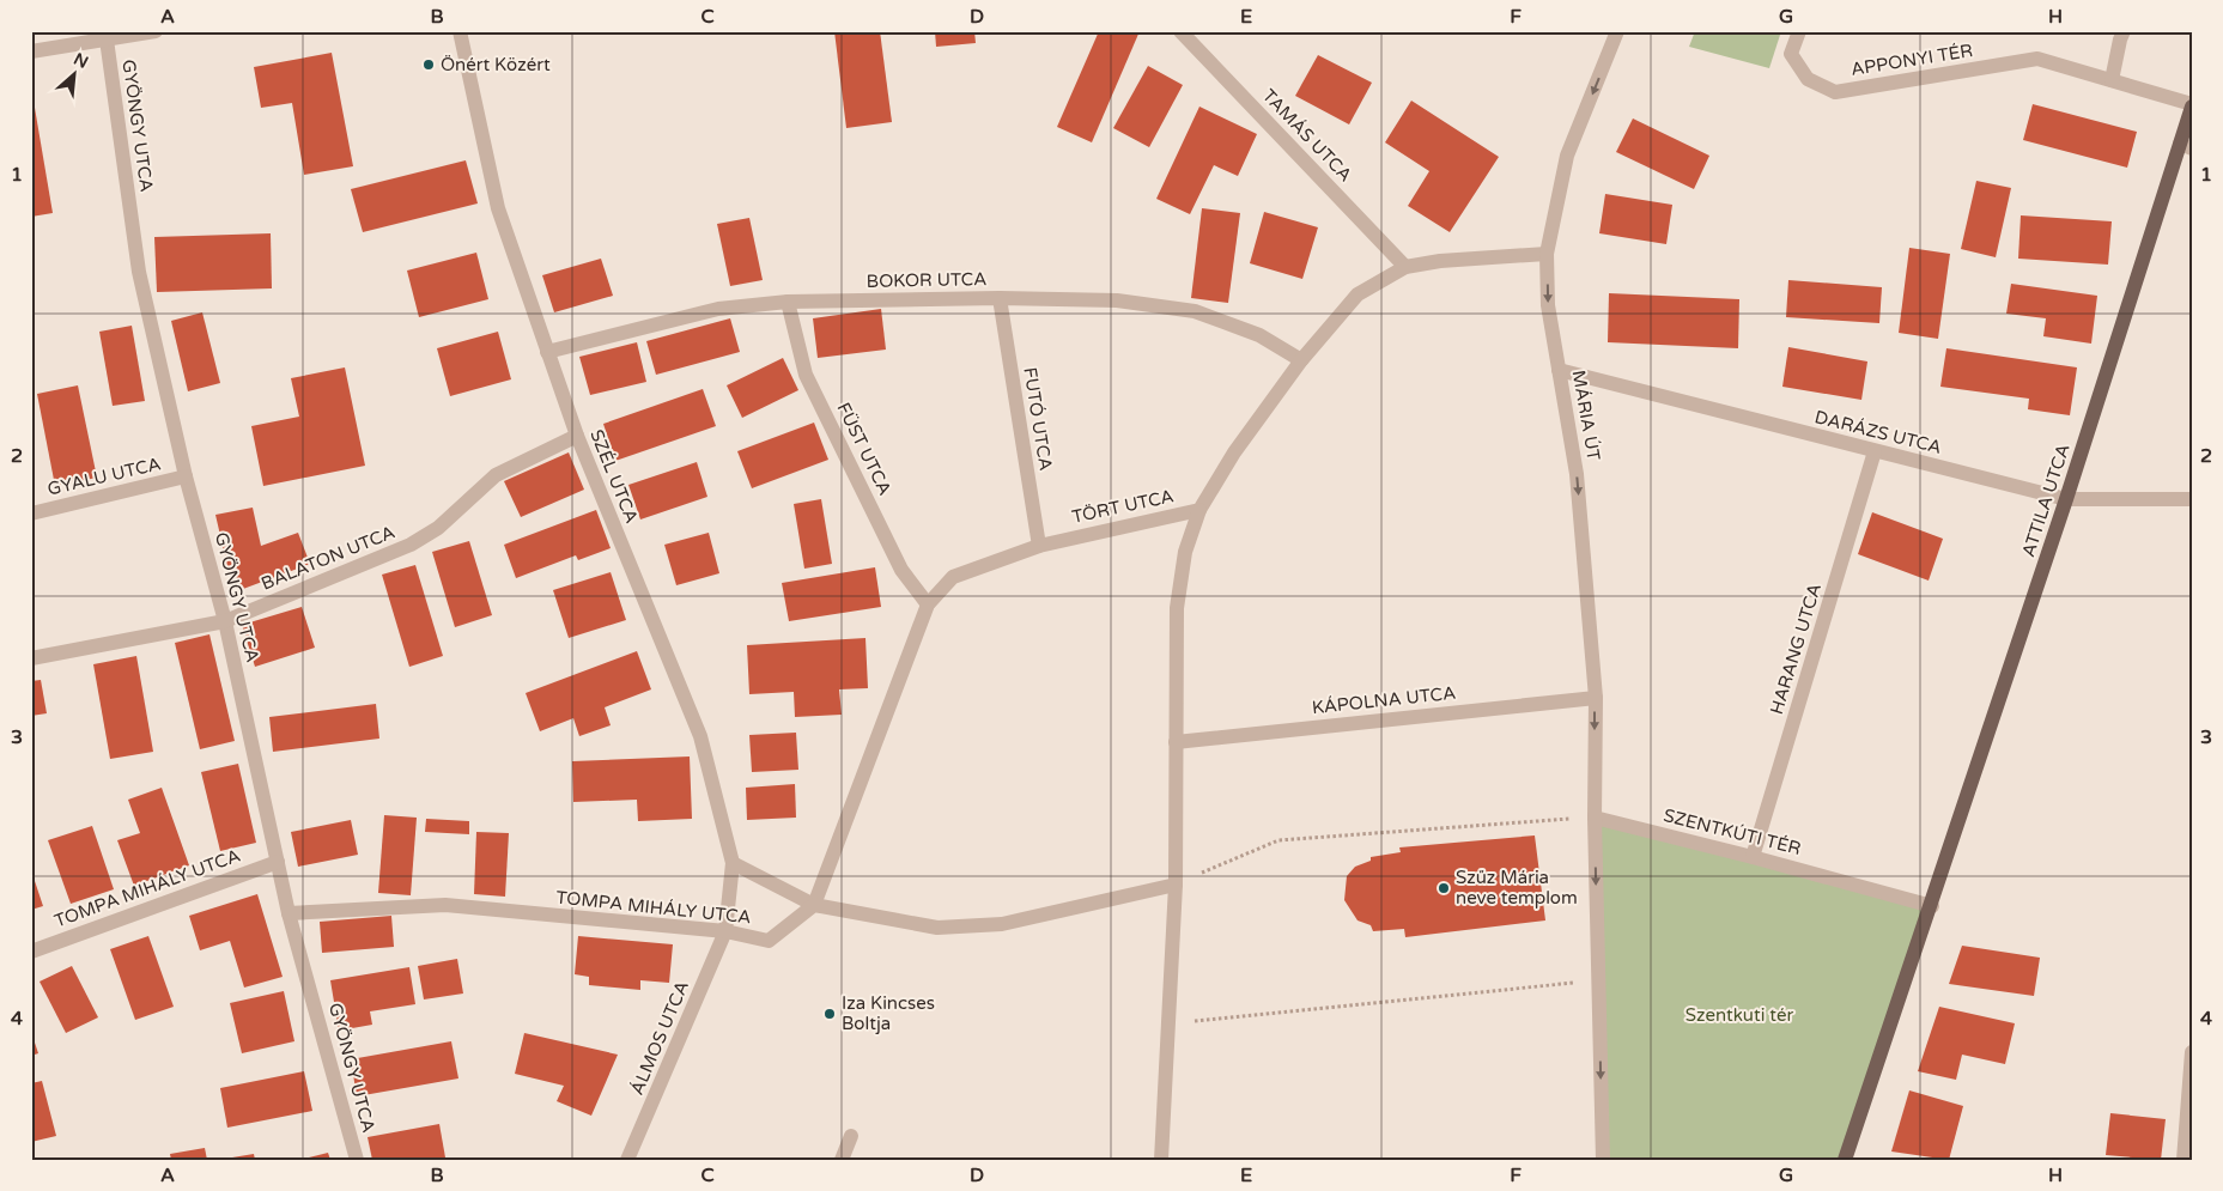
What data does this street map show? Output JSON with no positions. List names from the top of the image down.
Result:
{
  "streets": {
    "main road": ["ATTILA UTCA"],
    "street": [
      "APPONYI TÉR",
      "GYÖNGY UTCA",
      "TAMÁS UTCA",
      "BOKOR UTCA",
      "MÁRIA ÚT",
      "FUTÓ UTCA",
      "DARÁZS UTCA",
      "FÜST UTCA",
      "GYALU UTCA",
      "SZÉL UTCA",
      "TÖRT UTCA",
      "BALATON UTCA",
      "HARANG UTCA",
      "KÁPOLNA UTCA",
      "SZENTKÚTI TÉR",
      "TOMPA MIHÁLY UTCA",
      "ÁLMOS UTCA"
    ]
  },
  "crossings": [
    ["APPONYI TÉR", "ATTILA UTCA"],
    ["GYÖNGY UTCA", "GYALU UTCA"],
    ["GYÖNGY UTCA", "BALATON UTCA"],
    ["GYÖNGY UTCA", "TOMPA MIHÁLY UTCA"],
    ["TAMÁS UTCA", "TÖRT UTCA"],
    ["BOKOR UTCA", "FUTÓ UTCA"],
    ["BOKOR UTCA", "FÜST UTCA"],
    ["BOKOR UTCA", "SZÉL UTCA"],
    ["BOKOR UTCA", "TÖRT UTCA"],
    ["MÁRIA ÚT", "DARÁZS UTCA"],
    ["MÁRIA ÚT", "TÖRT UTCA"],
    ["MÁRIA ÚT", "KÁPOLNA UTCA"],
    ["MÁRIA ÚT", "SZENTKÚTI TÉR"],
    ["FUTÓ UTCA", "TÖRT UTCA"],
    ["DARÁZS UTCA", "ATTILA UTCA"],
    ["DARÁZS UTCA", "HARANG UTCA"],
    ["FÜST UTCA", "TÖRT UTCA"],
    ["SZÉL UTCA", "BALATON UTCA"],
    ["SZÉL UTCA", "TOMPA MIHÁLY UTCA"],
    ["SZÉL UTCA", "ÁLMOS UTCA"],
    ["ATTILA UTCA", "SZENTKÚTI TÉR"],
    ["TÖRT UTCA", "TOMPA MIHÁLY UTCA"],
    ["HARANG UTCA", "SZENTKÚTI TÉR"],
    ["TOMPA MIHÁLY UTCA", "ÁLMOS UTCA"]
  ],
  "one_way": ["MÁRIA ÚT"],
  "parks": ["Szentkuti tér"],
  "places": ["Önért Közért", "Szűz Mária neve templom", "Iza Kincses Boltja"],
  "north": "top right",
  "grid": {
    "columns": [
      "A",
      "B",
      "C",
      "D",
      "E",
      "F",
      "G",
      "H"
    ],
    "rows": [
      "1",
      "2",
      "3",
      "4"
    ]
  }
}
